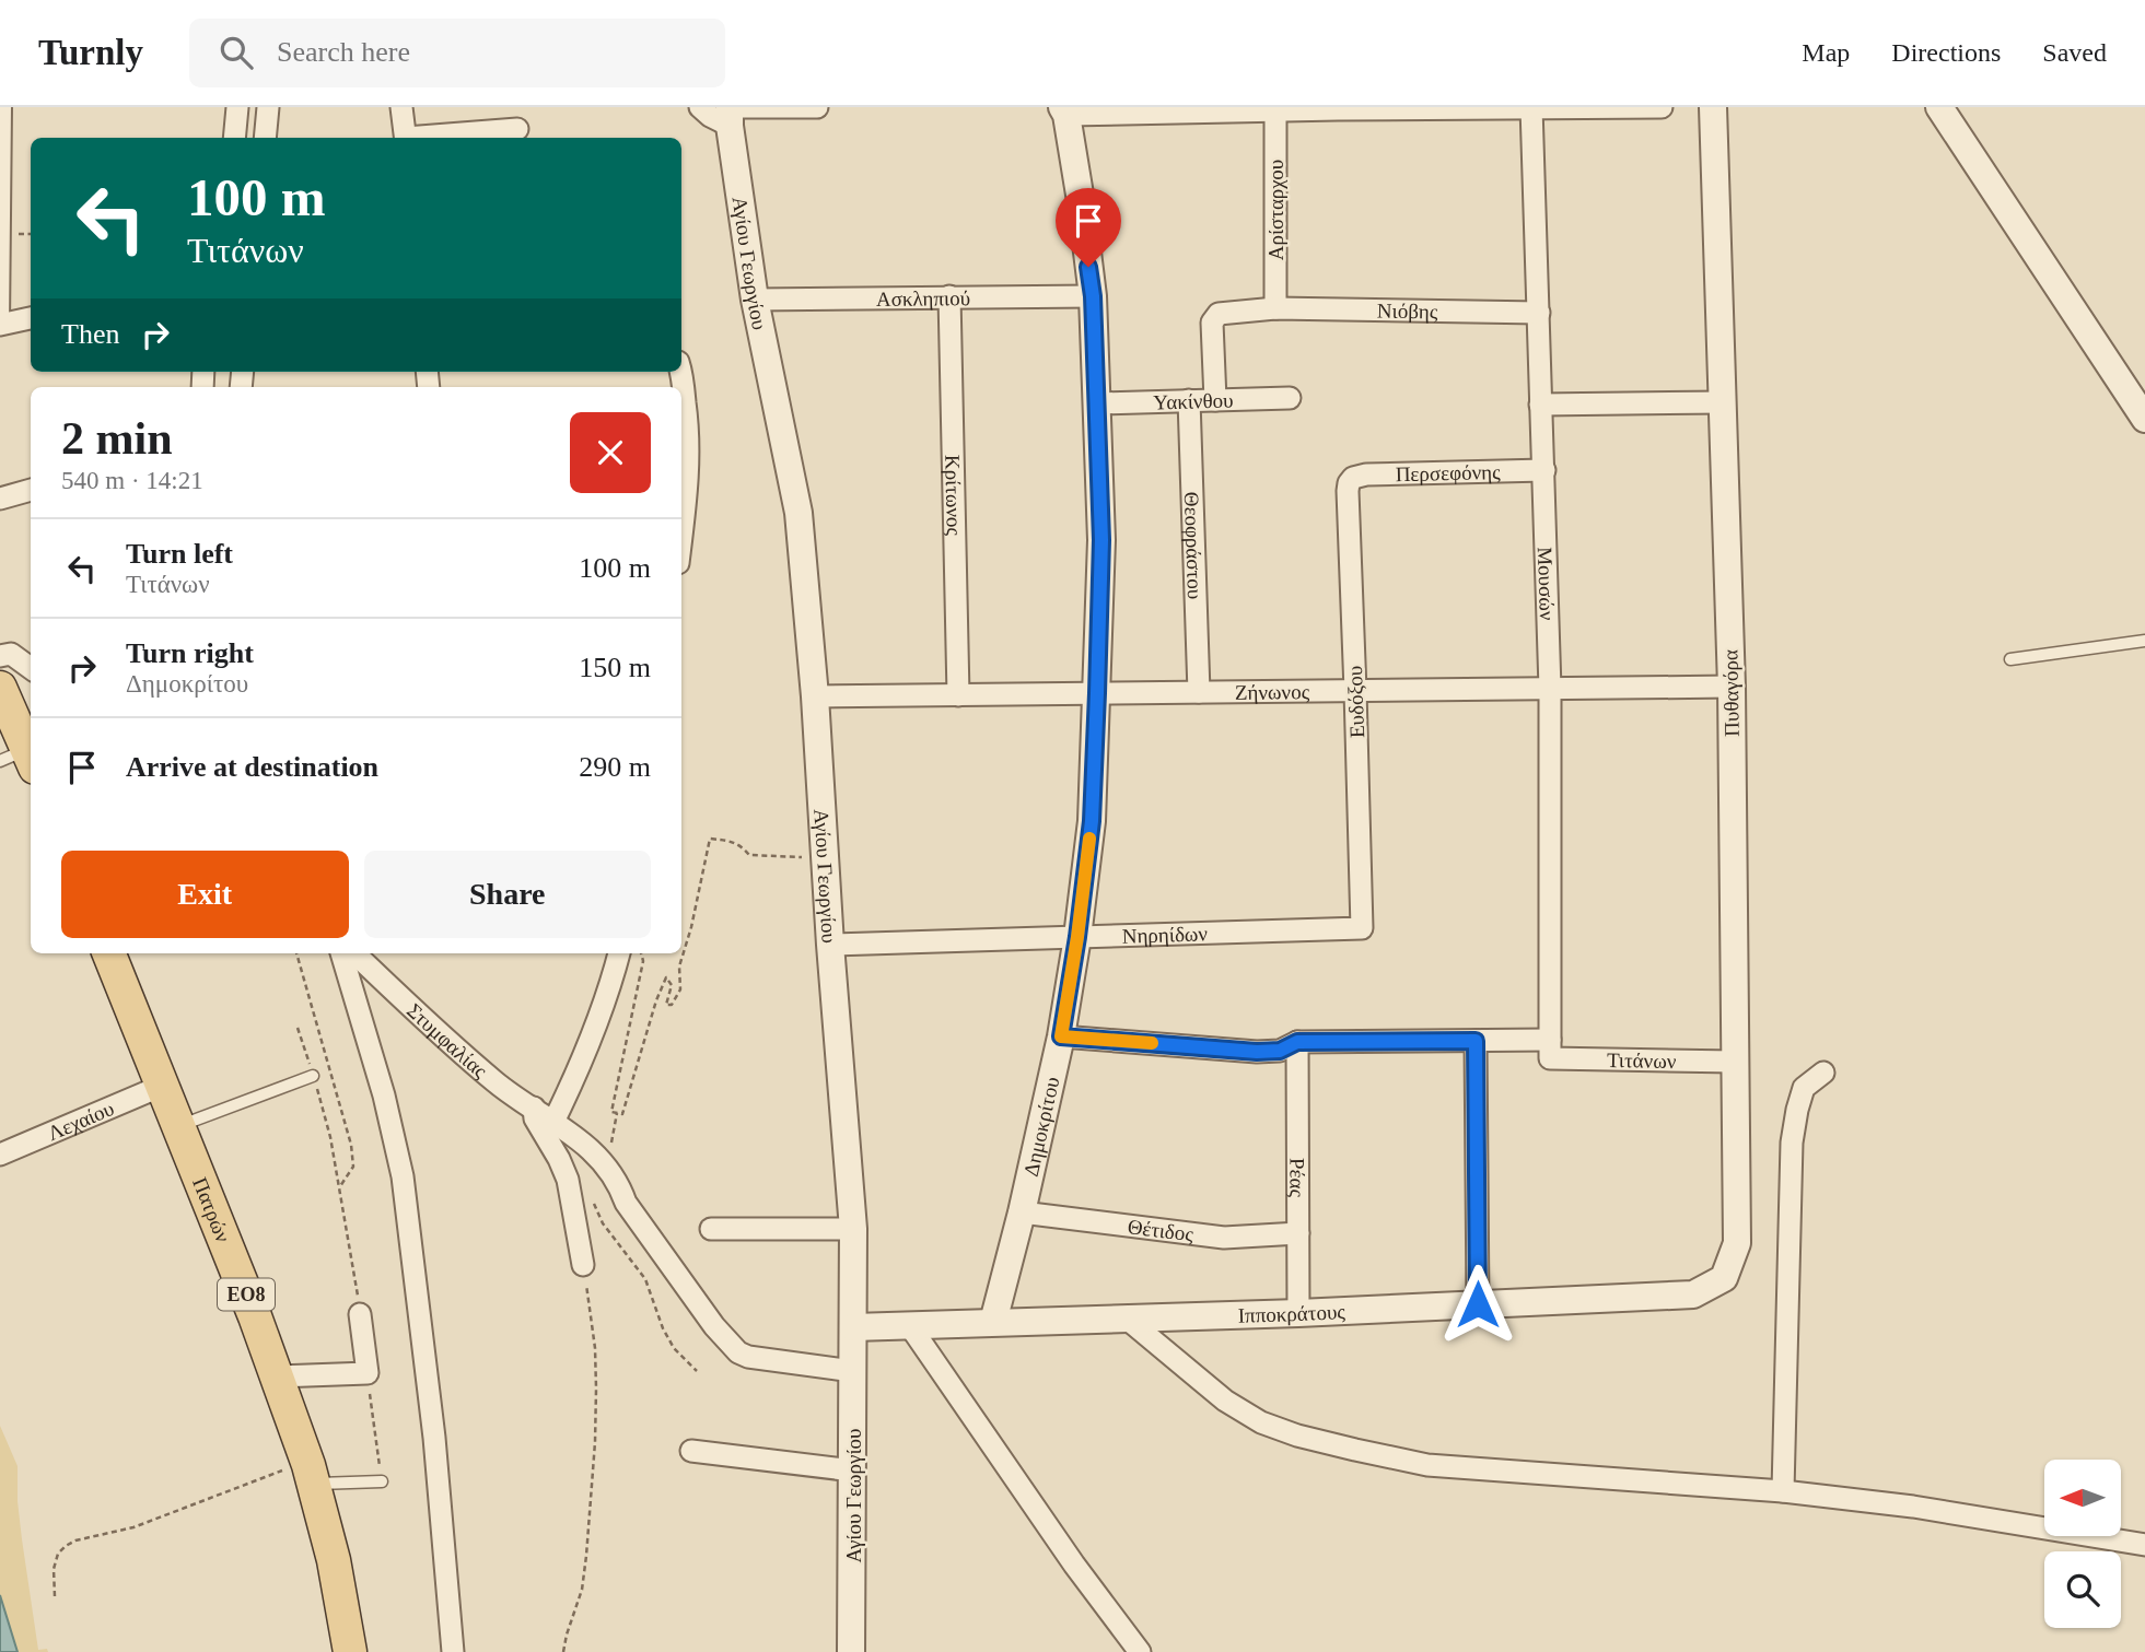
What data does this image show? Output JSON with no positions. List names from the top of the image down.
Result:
{
  "streets": {
    "main road": ["Πατρών", "ΕΟ8"],
    "street": [
      "Αρίσταρχου",
      "Αγίου Γεωργίου",
      "Ασκληπιού",
      "Νιόβης",
      "Υακίνθου",
      "Περσεφόνης",
      "Κρίτωνος",
      "Θεοφράστου",
      "Μουσών",
      "Ζήνωνος",
      "Πυθαγόρα",
      "Ευδόξου",
      "Νηρηίδων",
      "Στυμφαλίας",
      "Τιτάνων",
      "Λεχαίου",
      "Δημοκρίτου",
      "Ρέας",
      "Θέτιδος",
      "Ιπποκράτους"
    ]
  },
  "crossings": [
    ["Αρίσταρχου", "Νιόβης"],
    ["Αγίου Γεωργίου", "Ασκληπιού"],
    ["Αγίου Γεωργίου", "Ζήνωνος"],
    ["Αγίου Γεωργίου", "Νηρηίδων"],
    ["Αγίου Γεωργίου", "Ιπποκράτους"],
    ["Ασκληπιού", "Κρίτωνος"],
    ["Ασκληπιού", "Δημοκρίτου"],
    ["Νιόβης", "Υακίνθου"],
    ["Νιόβης", "Μουσών"],
    ["Υακίνθου", "Θεοφράστου"],
    ["Υακίνθου", "Δημοκρίτου"],
    ["Περσεφόνης", "Μουσών"],
    ["Περσεφόνης", "Ευδόξου"],
    ["Κρίτωνος", "Ζήνωνος"],
    ["Θεοφράστου", "Ζήνωνος"],
    ["Μουσών", "Ζήνωνος"],
    ["Μουσών", "Τιτάνων"],
    ["Ζήνωνος", "Πυθαγόρα"],
    ["Ζήνωνος", "Ευδόξου"],
    ["Ζήνωνος", "Δημοκρίτου"],
    ["Πυθαγόρα", "Τιτάνων"],
    ["Πυθαγόρα", "Ιπποκράτους"],
    ["Ευδόξου", "Νηρηίδων"],
    ["Νηρηίδων", "Δημοκρίτου"],
    ["Τιτάνων", "Δημοκρίτου"],
    ["Τιτάνων", "Ρέας"],
    ["Λεχαίου", "Πατρών"],
    ["Δημοκρίτου", "Θέτιδος"],
    ["Δημοκρίτου", "Ιπποκράτους"],
    ["Ρέας", "Θέτιδος"],
    ["Ρέας", "Ιπποκράτους"]
  ],
  "north": "left",
  "page": {
    "header": "Turnly",
    "search": "Search here",
    "nav": ["Map", "Directions", "Saved"],
    "turn": ["100 m", "Τιτάνων"],
    "then": "Then",
    "heading": ["2 min", "540 m · 14:21"],
    "list": [
      {
        "name": "Turn left",
        "note": "Τιτάνων",
        "value": "100 m"
      },
      {
        "name": "Turn right",
        "note": "Δημοκρίτου",
        "value": "150 m"
      },
      {
        "name": "Arrive at destination",
        "value": "290 m"
      }
    ],
    "buttons": ["Exit", "Share"]
  }
}
